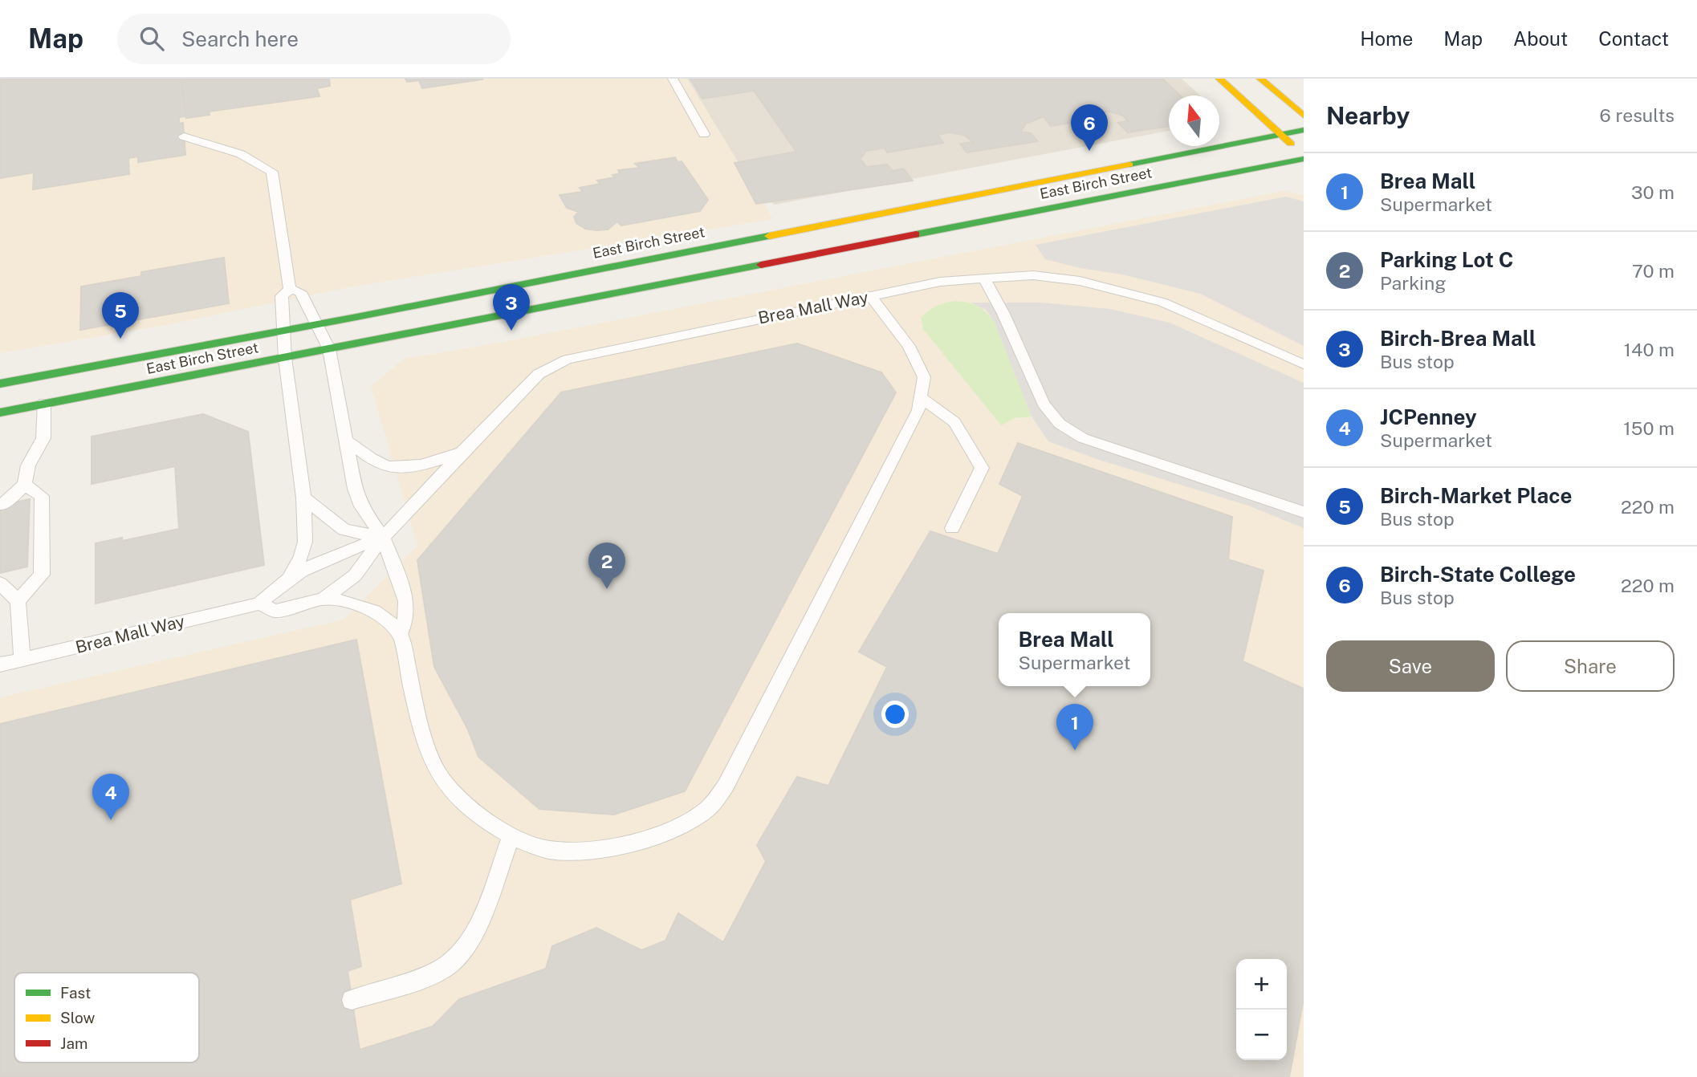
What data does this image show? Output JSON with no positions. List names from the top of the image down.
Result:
{
  "streets": {
    "street": ["East Birch Street"],
    "lane": ["Brea Mall Way"]
  },
  "legend": ["Fast", "Slow", "Jam"],
  "north": "top",
  "page": {
    "header": "Map",
    "search": "Search here",
    "nav": [
      "Home",
      "Map",
      "About",
      "Contact"
    ],
    "heading": ["Nearby", "6 results"],
    "pins": [
      "6",
      "3",
      "5",
      "2",
      "1",
      "4"
    ],
    "list": [
      {
        "mark": "1",
        "name": "Brea Mall",
        "note": "Supermarket",
        "value": "30 m"
      },
      {
        "mark": "2",
        "name": "Parking Lot C",
        "note": "Parking",
        "value": "70 m"
      },
      {
        "mark": "3",
        "name": "Birch-Brea Mall",
        "note": "Bus stop",
        "value": "140 m"
      },
      {
        "mark": "4",
        "name": "JCPenney",
        "note": "Supermarket",
        "value": "150 m"
      },
      {
        "mark": "5",
        "name": "Birch-Market Place",
        "note": "Bus stop",
        "value": "220 m"
      },
      {
        "mark": "6",
        "name": "Birch-State College",
        "note": "Bus stop",
        "value": "220 m"
      }
    ],
    "popup": ["Brea Mall", "Supermarket"],
    "buttons": ["Save", "Share"],
    "map_buttons": ["+", "−"]
  }
}
